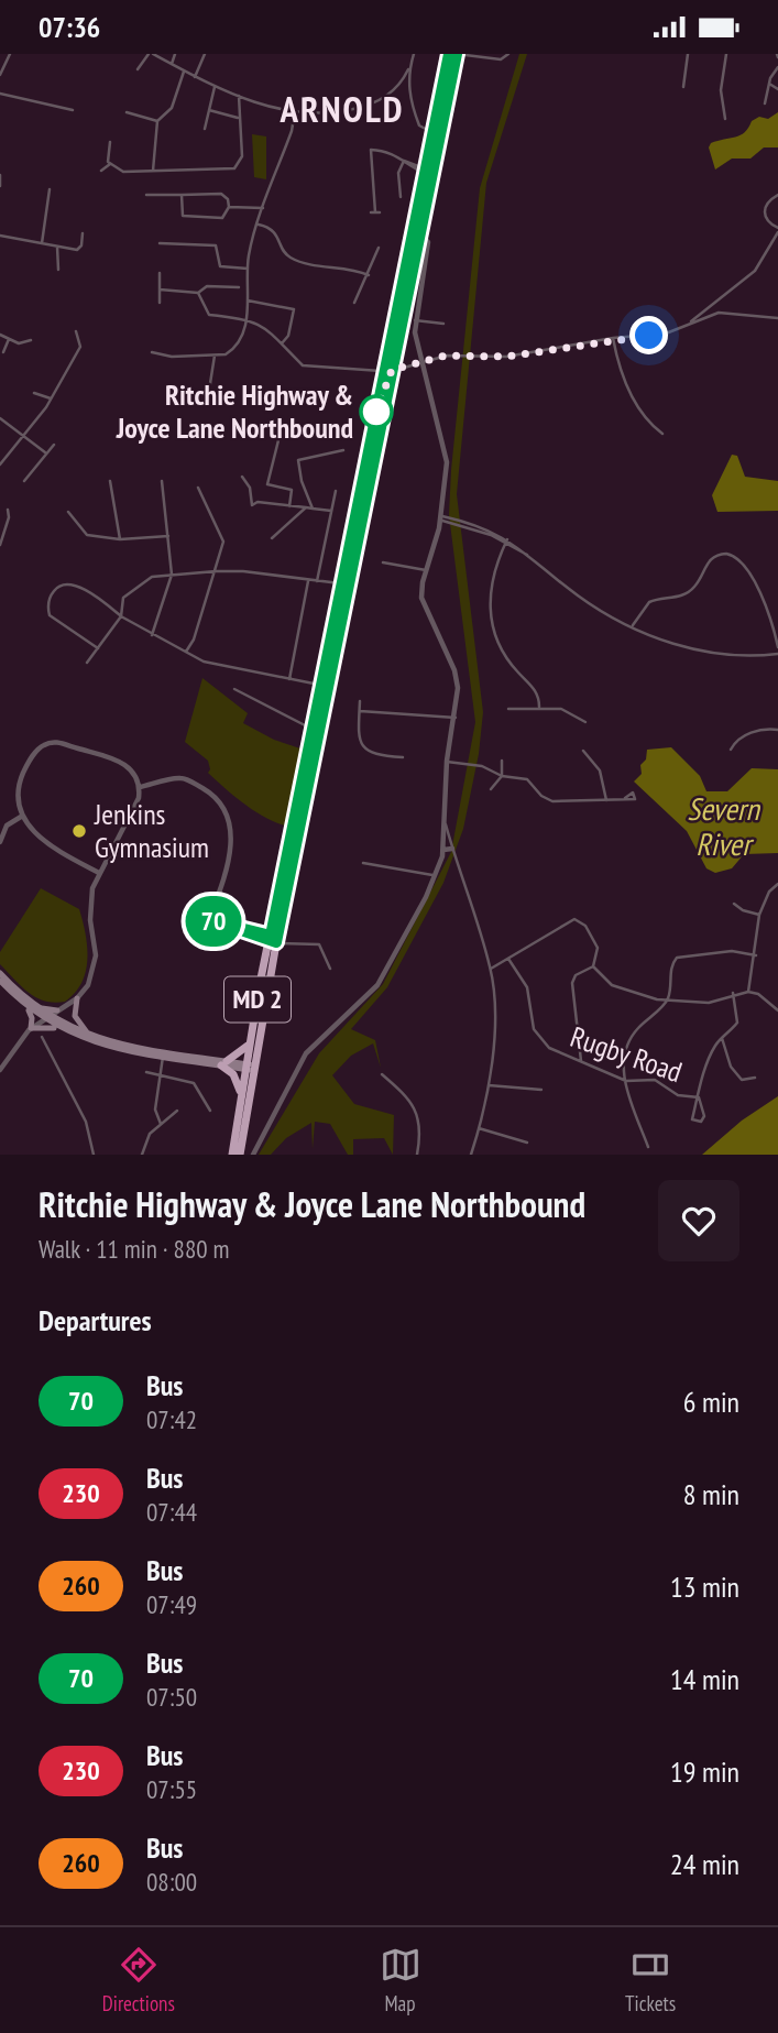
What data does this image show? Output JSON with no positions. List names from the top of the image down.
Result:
{
  "streets": {
    "highway": ["MD 2"],
    "street": ["Rugby Road"]
  },
  "districts": ["ARNOLD"],
  "water": ["Severn River"],
  "places": ["Ritchie Highway & Joyce Lane Northbound", "Jenkins Gymnasium"],
  "lines": ["bus line 70"],
  "page": {
    "status": "07:36",
    "on_map": "70",
    "heading": [
      ["Ritchie Highway & Joyce Lane Northbound", "Walk · 11 min · 880 m"],
      "Departures"
    ],
    "list": [
      {
        "mark": "70",
        "name": "Bus",
        "note": "07:42",
        "value": "6 min"
      },
      {
        "mark": "230",
        "name": "Bus",
        "note": "07:44",
        "value": "8 min"
      },
      {
        "mark": "260",
        "name": "Bus",
        "note": "07:49",
        "value": "13 min"
      },
      {
        "mark": "70",
        "name": "Bus",
        "note": "07:50",
        "value": "14 min"
      },
      {
        "mark": "230",
        "name": "Bus",
        "note": "07:55",
        "value": "19 min"
      },
      {
        "mark": "260",
        "name": "Bus",
        "note": "08:00",
        "value": "24 min"
      }
    ],
    "tabs": ["Directions", "Map", "Tickets"]
  }
}
